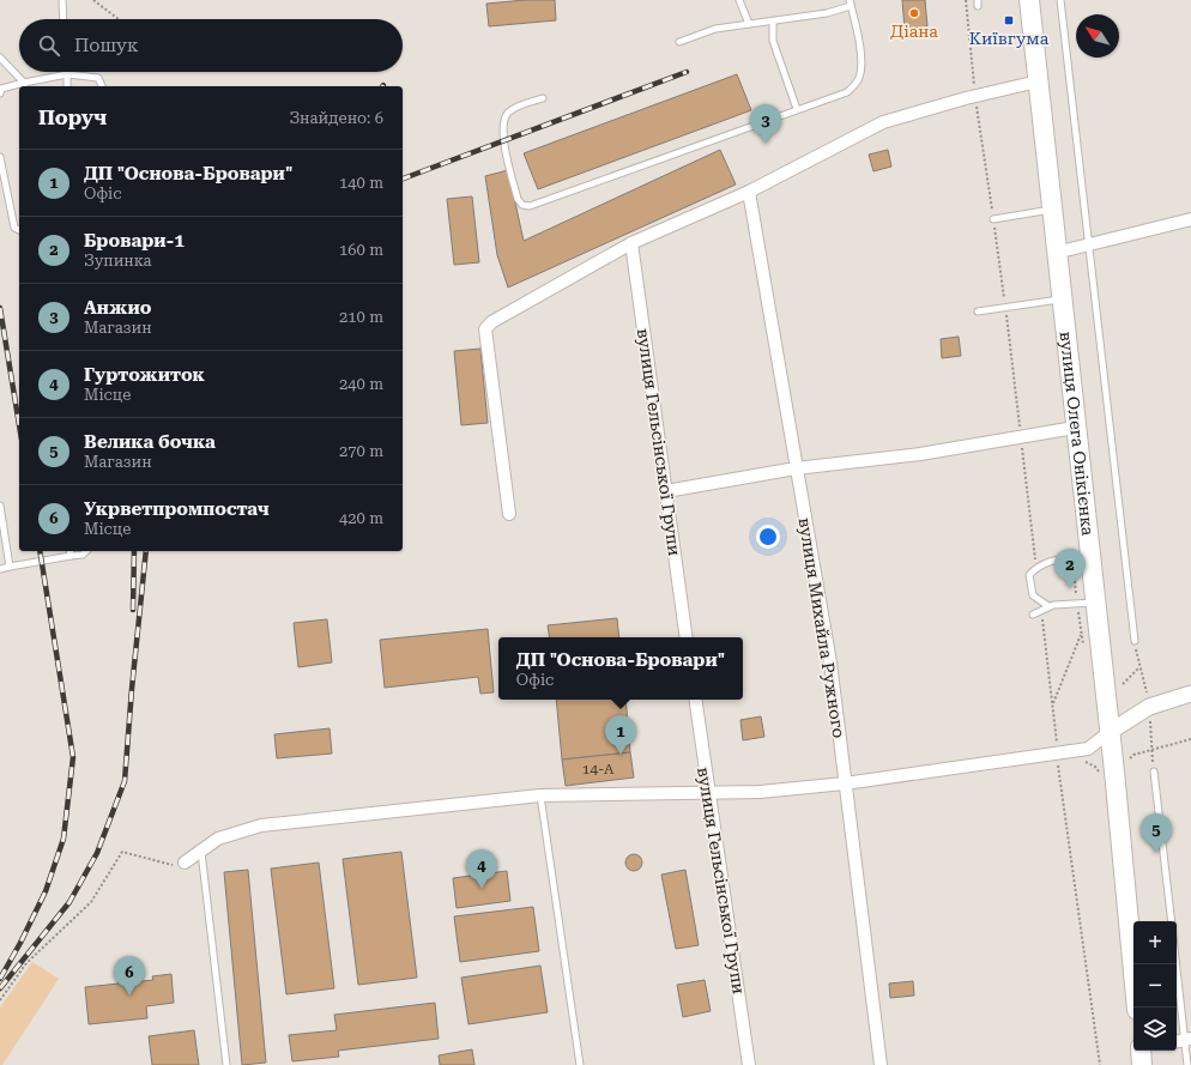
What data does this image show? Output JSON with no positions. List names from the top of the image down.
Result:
{
  "streets": {
    "main road": ["вулиця Олега Онікієнка"],
    "street": ["вулиця Гельсінської Групи", "вулиця Михайла Ружного"]
  },
  "places": {
    "other": ["Діана"],
    "transit": ["Київгума"]
  },
  "house_numbers": ["14-А"],
  "north": "top left",
  "page": {
    "search": "Пошук",
    "heading": ["Поруч", "Знайдено: 6"],
    "pins": [
      "3",
      "2",
      "1",
      "5",
      "4",
      "6"
    ],
    "list": [
      {
        "mark": "1",
        "name": "ДП \"Основа-Бровари\"",
        "note": "Офіс",
        "value": "140 m"
      },
      {
        "mark": "2",
        "name": "Бровари-1",
        "note": "Зупинка",
        "value": "160 m"
      },
      {
        "mark": "3",
        "name": "Анжио",
        "note": "Магазин",
        "value": "210 m"
      },
      {
        "mark": "4",
        "name": "Гуртожиток",
        "note": "Місце",
        "value": "240 m"
      },
      {
        "mark": "5",
        "name": "Велика бочка",
        "note": "Магазин",
        "value": "270 m"
      },
      {
        "mark": "6",
        "name": "Укрветпромпостач",
        "note": "Місце",
        "value": "420 m"
      }
    ],
    "popup": ["ДП \"Основа-Бровари\"", "Офіс"],
    "map_buttons": ["+", "−"]
  }
}
